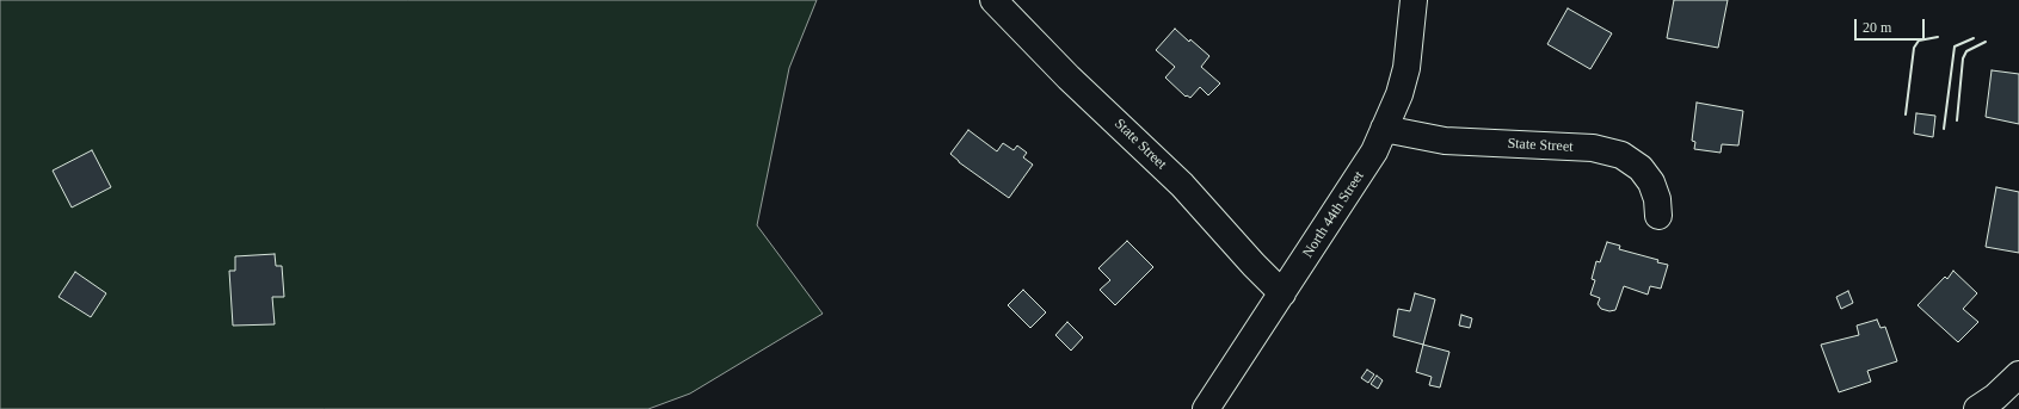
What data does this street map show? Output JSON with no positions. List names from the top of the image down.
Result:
{
  "streets": {
    "street": ["State Street", "North 44th Street"]
  },
  "crossings": [
    ["State Street", "North 44th Street"]
  ],
  "scale_bar": "20 m"
}
